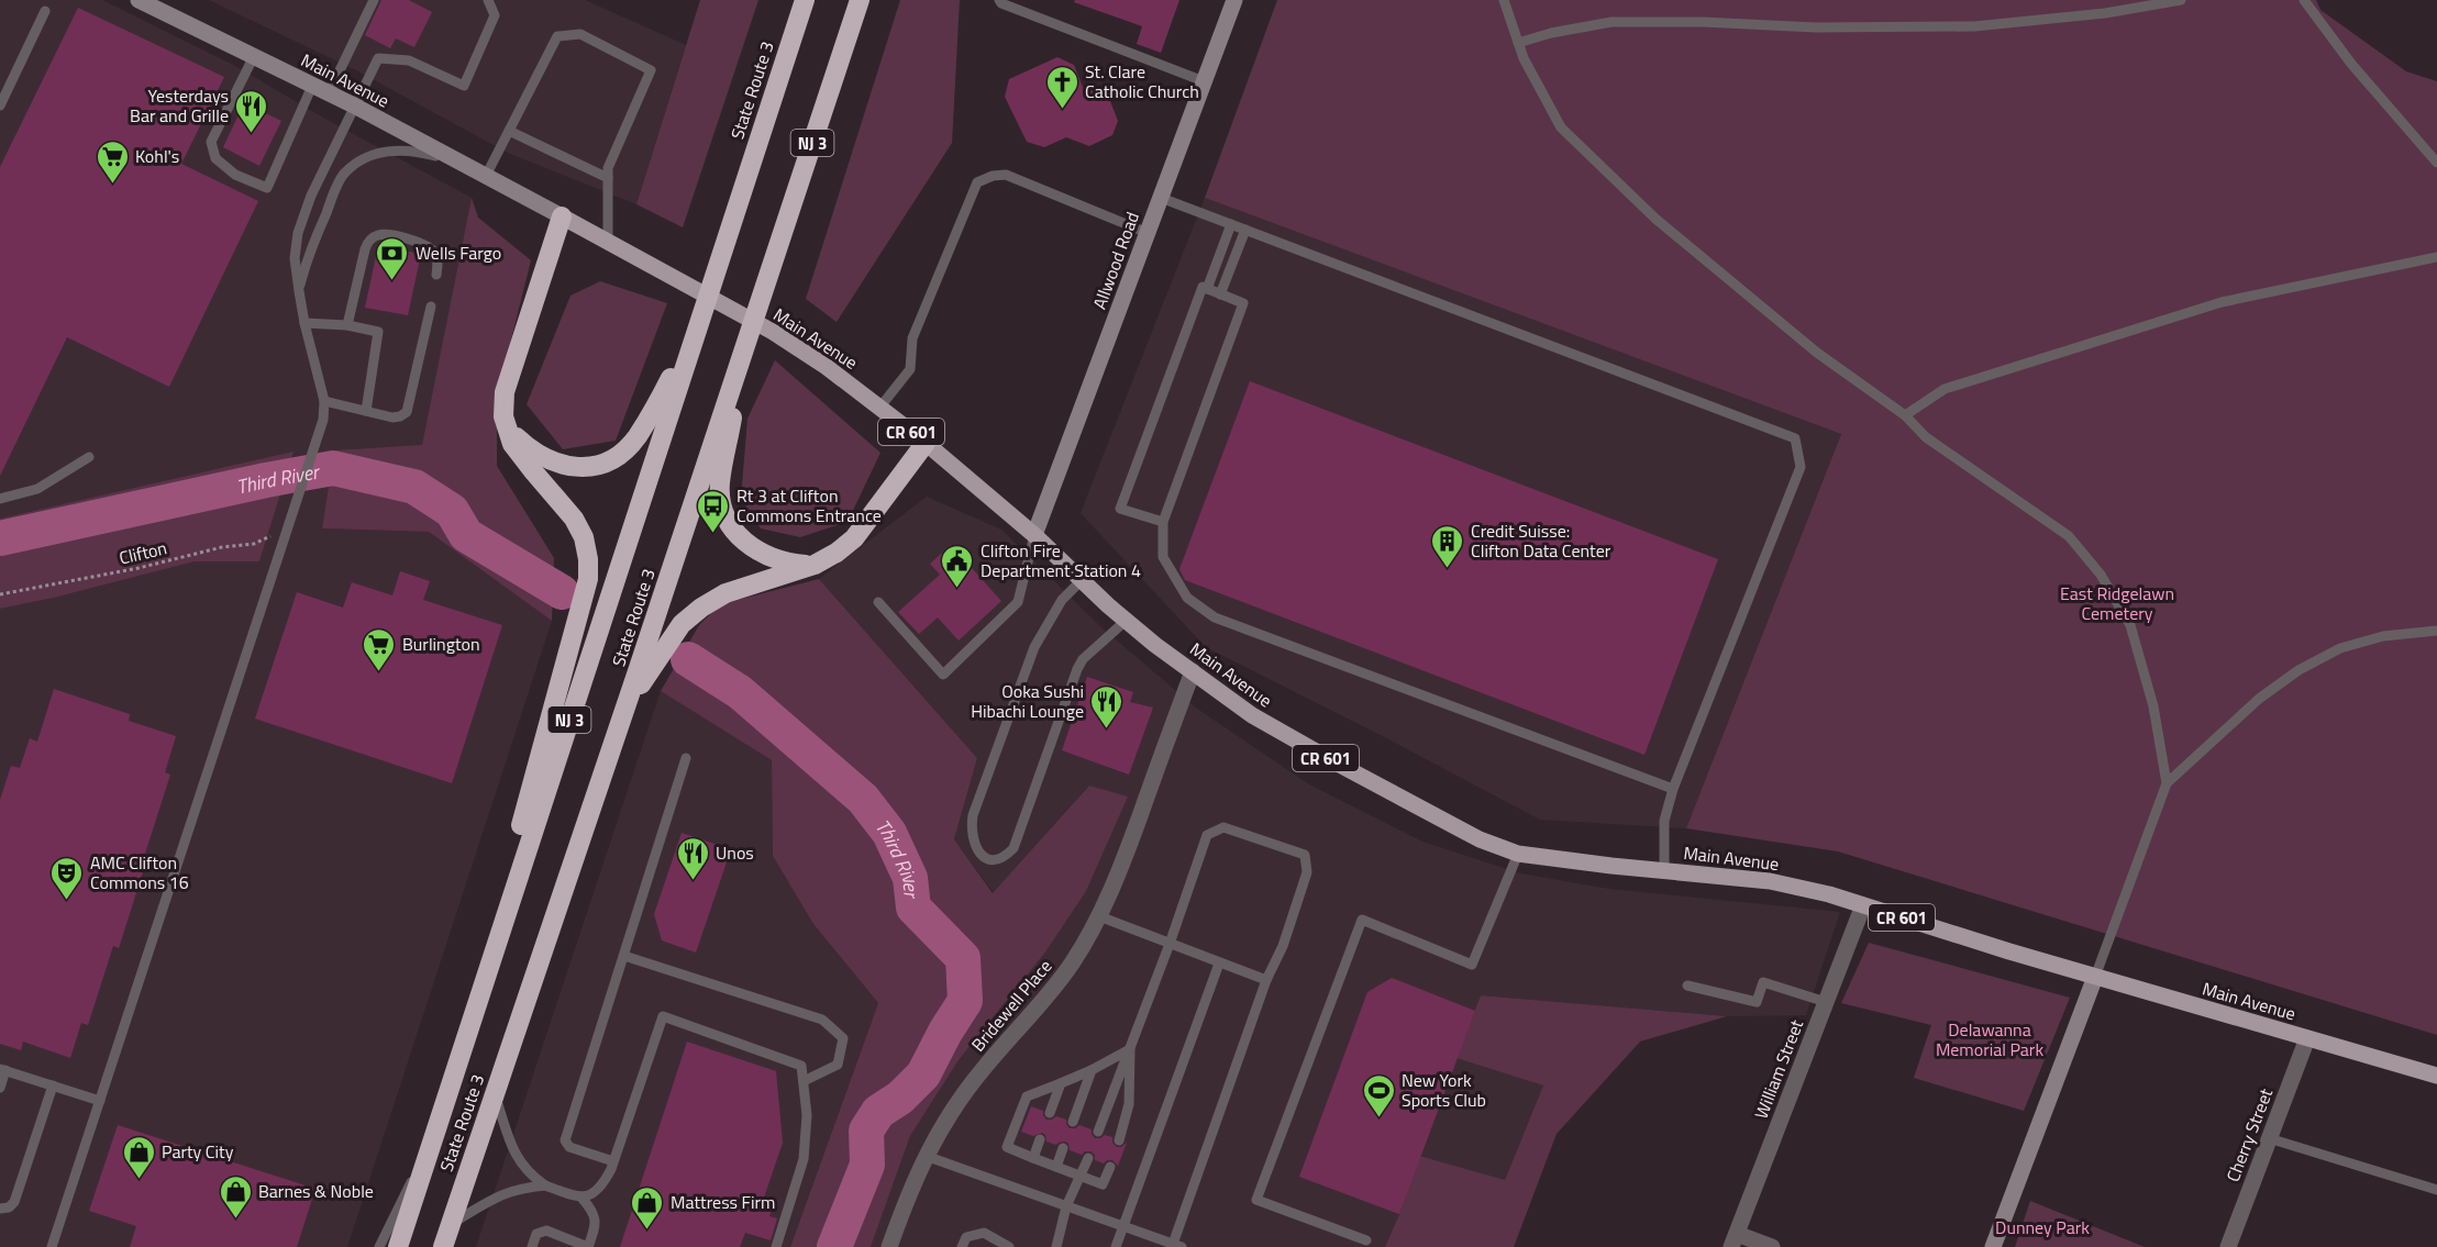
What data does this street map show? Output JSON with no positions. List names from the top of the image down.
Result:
{
  "streets": {
    "highway": ["State Route 3", "NJ 3"],
    "main road": ["Main Avenue", "CR 601"],
    "street": [
      "Allwood Road",
      "Bridewell Place",
      "William Street",
      "Cherry Street"
    ],
    "path": ["Clifton"]
  },
  "crossings": [
    ["Main Avenue", "Allwood Road"],
    ["Main Avenue", "Bridewell Place"],
    ["Main Avenue", "William Street"],
    ["Main Avenue", "Cherry Street"]
  ],
  "water": ["Third River"],
  "parks": ["East Ridgelawn Cemetery", "Delawanna Memorial Park", "Dunney Park"],
  "places": {
    "church": ["St. Clare Catholic Church"],
    "restaurant": ["Yesterdays Bar and Grille", "Ooka Sushi Hibachi Lounge", "Unos"],
    "supermarket": ["Kohl's", "Burlington"],
    "bank": ["Wells Fargo"],
    "bus stop": ["Rt 3 at Clifton Commons Entrance"],
    "building": ["Credit Suisse: Clifton Data Center"],
    "public building": ["Clifton Fire Department Station 4"],
    "theatre": ["AMC Clifton Commons 16"],
    "sports": ["New York Sports Club"],
    "shop": ["Party City", "Barnes & Noble", "Mattress Firm"]
  }
}
